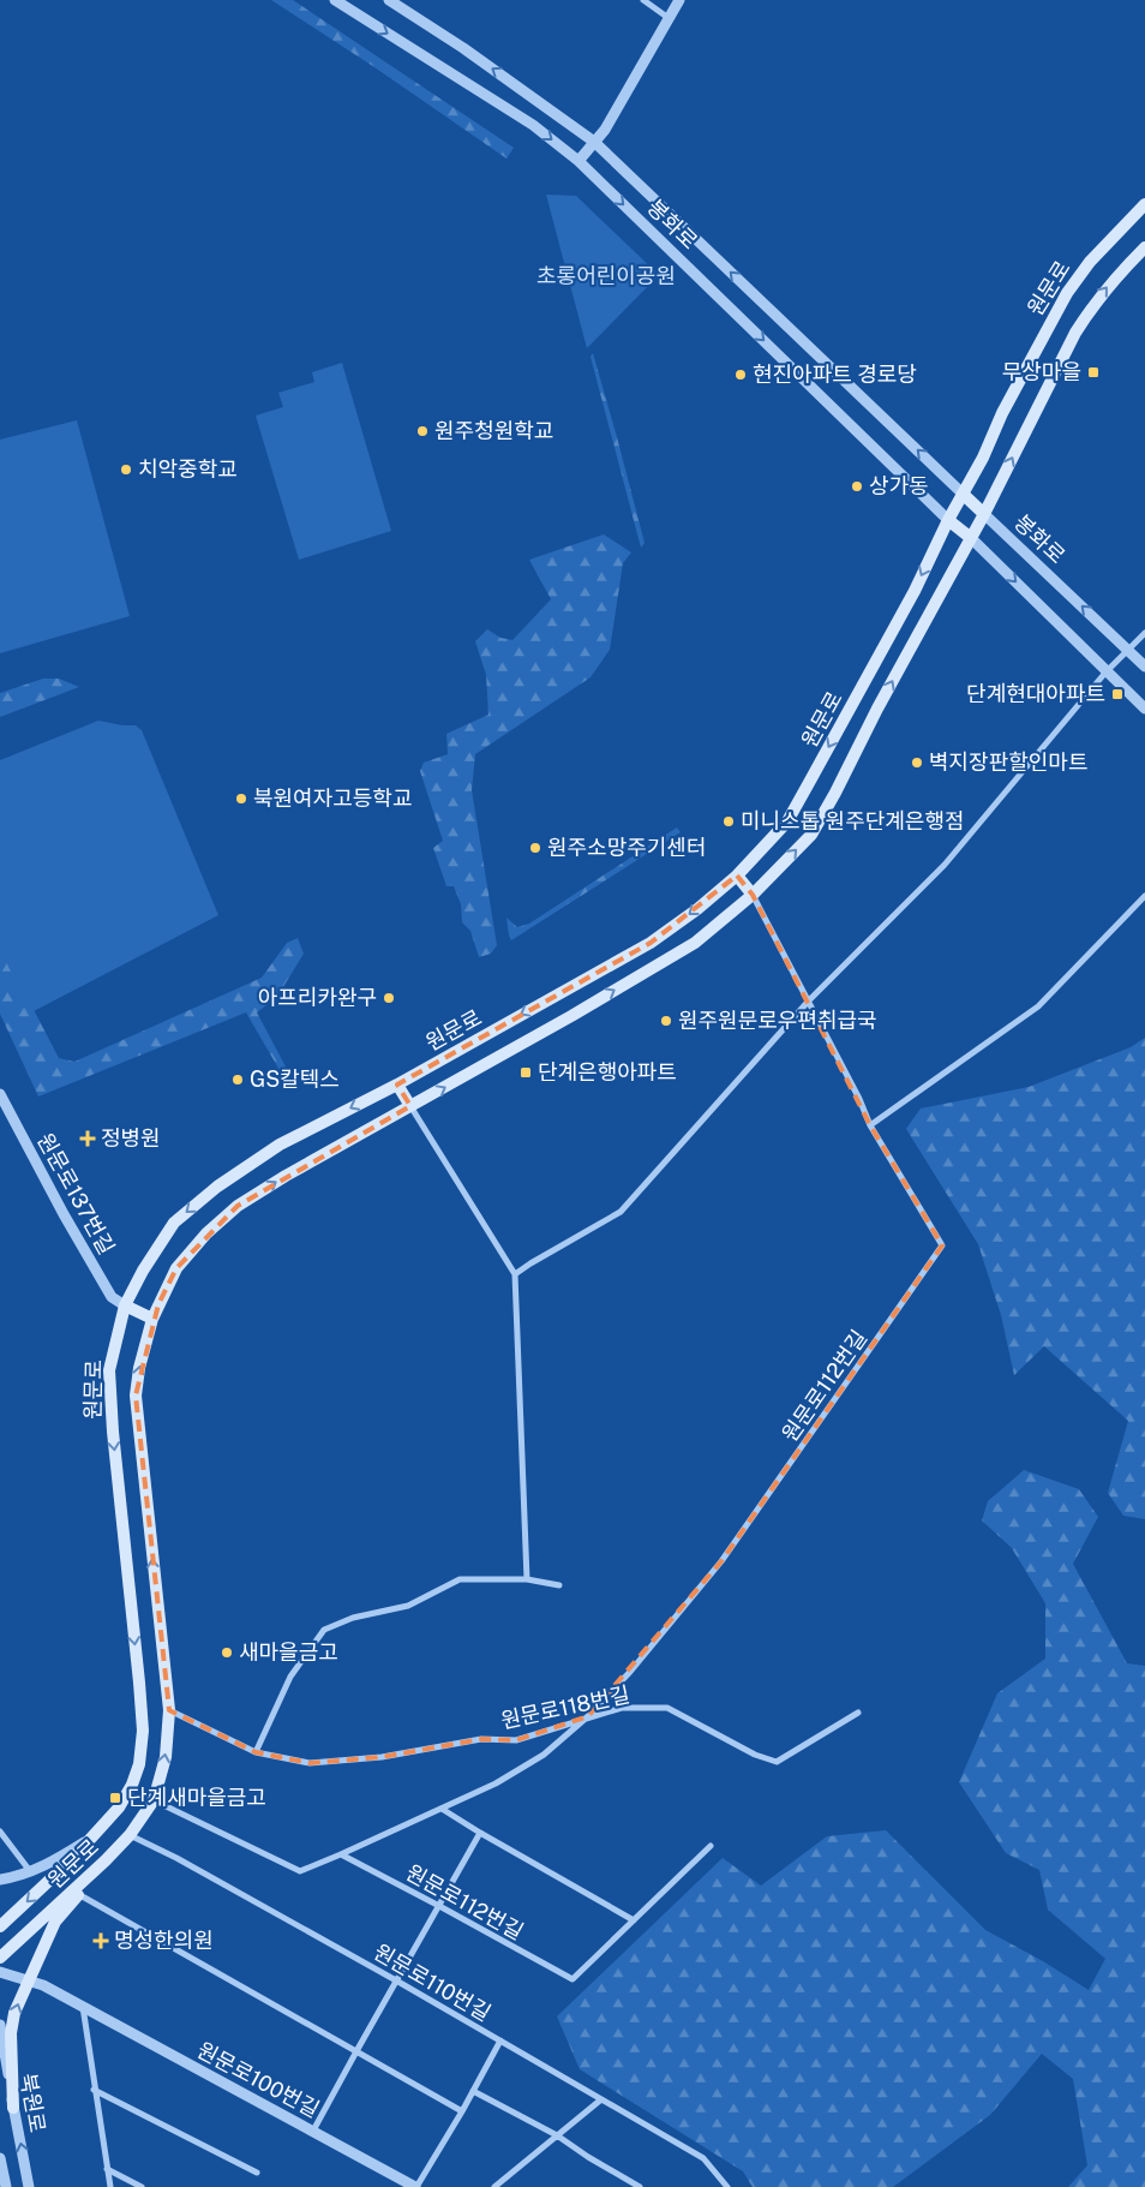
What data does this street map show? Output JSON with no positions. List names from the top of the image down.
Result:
{
  "streets": {
    "main road": ["봉화로", "원문로"],
    "street": [
      "원문로137번길",
      "원문로112번길",
      "원문로118번길",
      "원문로110번길",
      "원문로100번길",
      "북원로"
    ]
  },
  "crossings": [
    ["봉화로", "원문로"],
    ["원문로", "원문로137번길"],
    ["원문로", "원문로112번길"],
    ["원문로", "원문로118번길"],
    ["원문로", "원문로110번길"],
    ["원문로112번길", "원문로118번길"],
    ["원문로110번길", "원문로100번길"]
  ],
  "parks": ["초롱어린이공원"],
  "places": {
    "transit": [
      "무상마을",
      "단계현대아파트",
      "단계은행아파트",
      "단계새마을금고"
    ],
    "other": [
      "현진아파트 경로당",
      "원주청원학교",
      "치악중학교",
      "상가동",
      "벽지장판할인마트",
      "북원여자고등학교",
      "미니스톱 원주단계은행점",
      "원주소망주기센터",
      "아프리카완구",
      "원주원문로우편취급국",
      "GS칼텍스",
      "새마을금고"
    ],
    "health": ["정병원", "명성한의원"]
  }
}
